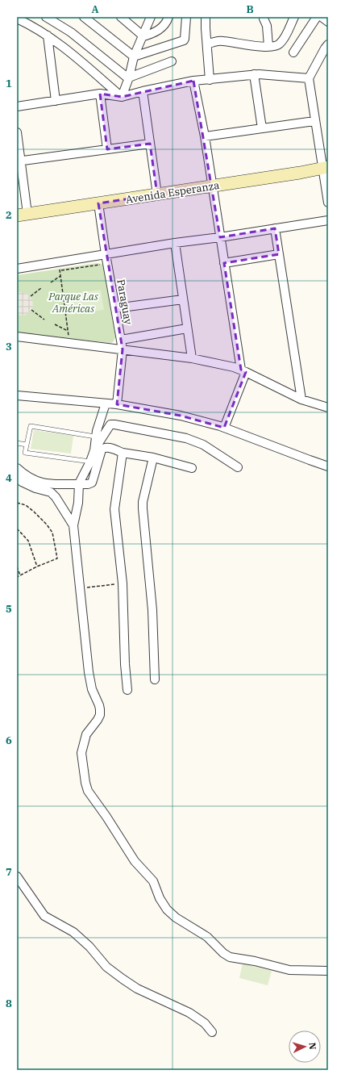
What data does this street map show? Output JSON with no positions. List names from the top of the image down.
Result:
{
  "streets": {
    "street": ["Avenida Esperanza", "Paraguay"]
  },
  "crossings": [
    ["Avenida Esperanza", "Paraguay"]
  ],
  "parks": ["Parque Las Américas"],
  "north": "right",
  "grid": {
    "columns": ["A", "B"],
    "rows": [
      "1",
      "2",
      "3",
      "4",
      "5",
      "6",
      "7",
      "8"
    ]
  }
}
